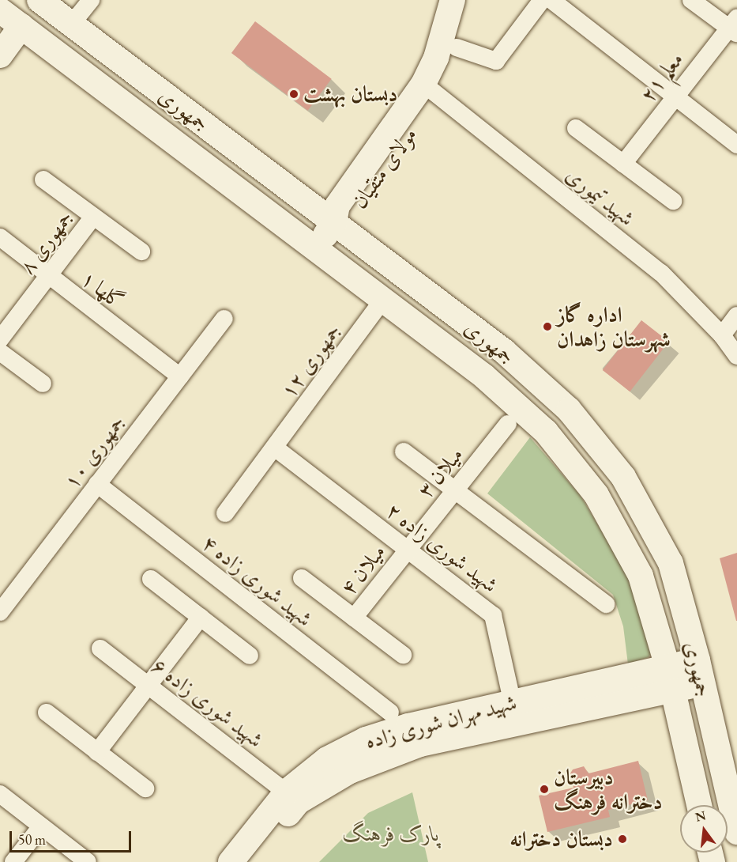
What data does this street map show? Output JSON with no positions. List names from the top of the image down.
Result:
{
  "streets": {
    "main road": ["جمهوری", "مولای متقیان", "شهید مهران شوری زاده"],
    "street": [
      "معلم ۲۱",
      "شهید تیموری",
      "جمهوری ۸",
      "گلها ۱",
      "جمهوری ۱۲",
      "جمهوری ۱۰",
      "میلان ۳",
      "شهید شوری زاده ۲",
      "میلان ۴",
      "شهید شوری زاده ۴",
      "شهید شوری زاده ۶"
    ]
  },
  "crossings": [
    ["جمهوری", "مولای متقیان"],
    ["جمهوری", "جمهوری ۱۲"],
    ["جمهوری", "شهید مهران شوری زاده"],
    ["مولای متقیان", "شهید تیموری"],
    ["جمهوری ۸", "گلها ۱"],
    ["گلها ۱", "جمهوری ۱۰"],
    ["جمهوری ۱۲", "شهید شوری زاده ۲"],
    ["جمهوری ۱۰", "شهید شوری زاده ۴"],
    ["میلان ۳", "شهید شوری زاده ۲"],
    ["میلان ۳", "میلان ۴"],
    ["شهید شوری زاده ۲", "میلان ۴"],
    ["شهید شوری زاده ۲", "شهید مهران شوری زاده"],
    ["شهید شوری زاده ۶", "شهید مهران شوری زاده"]
  ],
  "parks": ["پارک فرهنگ"],
  "places": [
    "دبستان بهشت",
    "اداره گاز شهرستان زاهدان",
    "دبیرستان دخترانه فرهنگ",
    "دبستان دخترانه"
  ],
  "scale_bar": "50 m",
  "north": "top"
}
